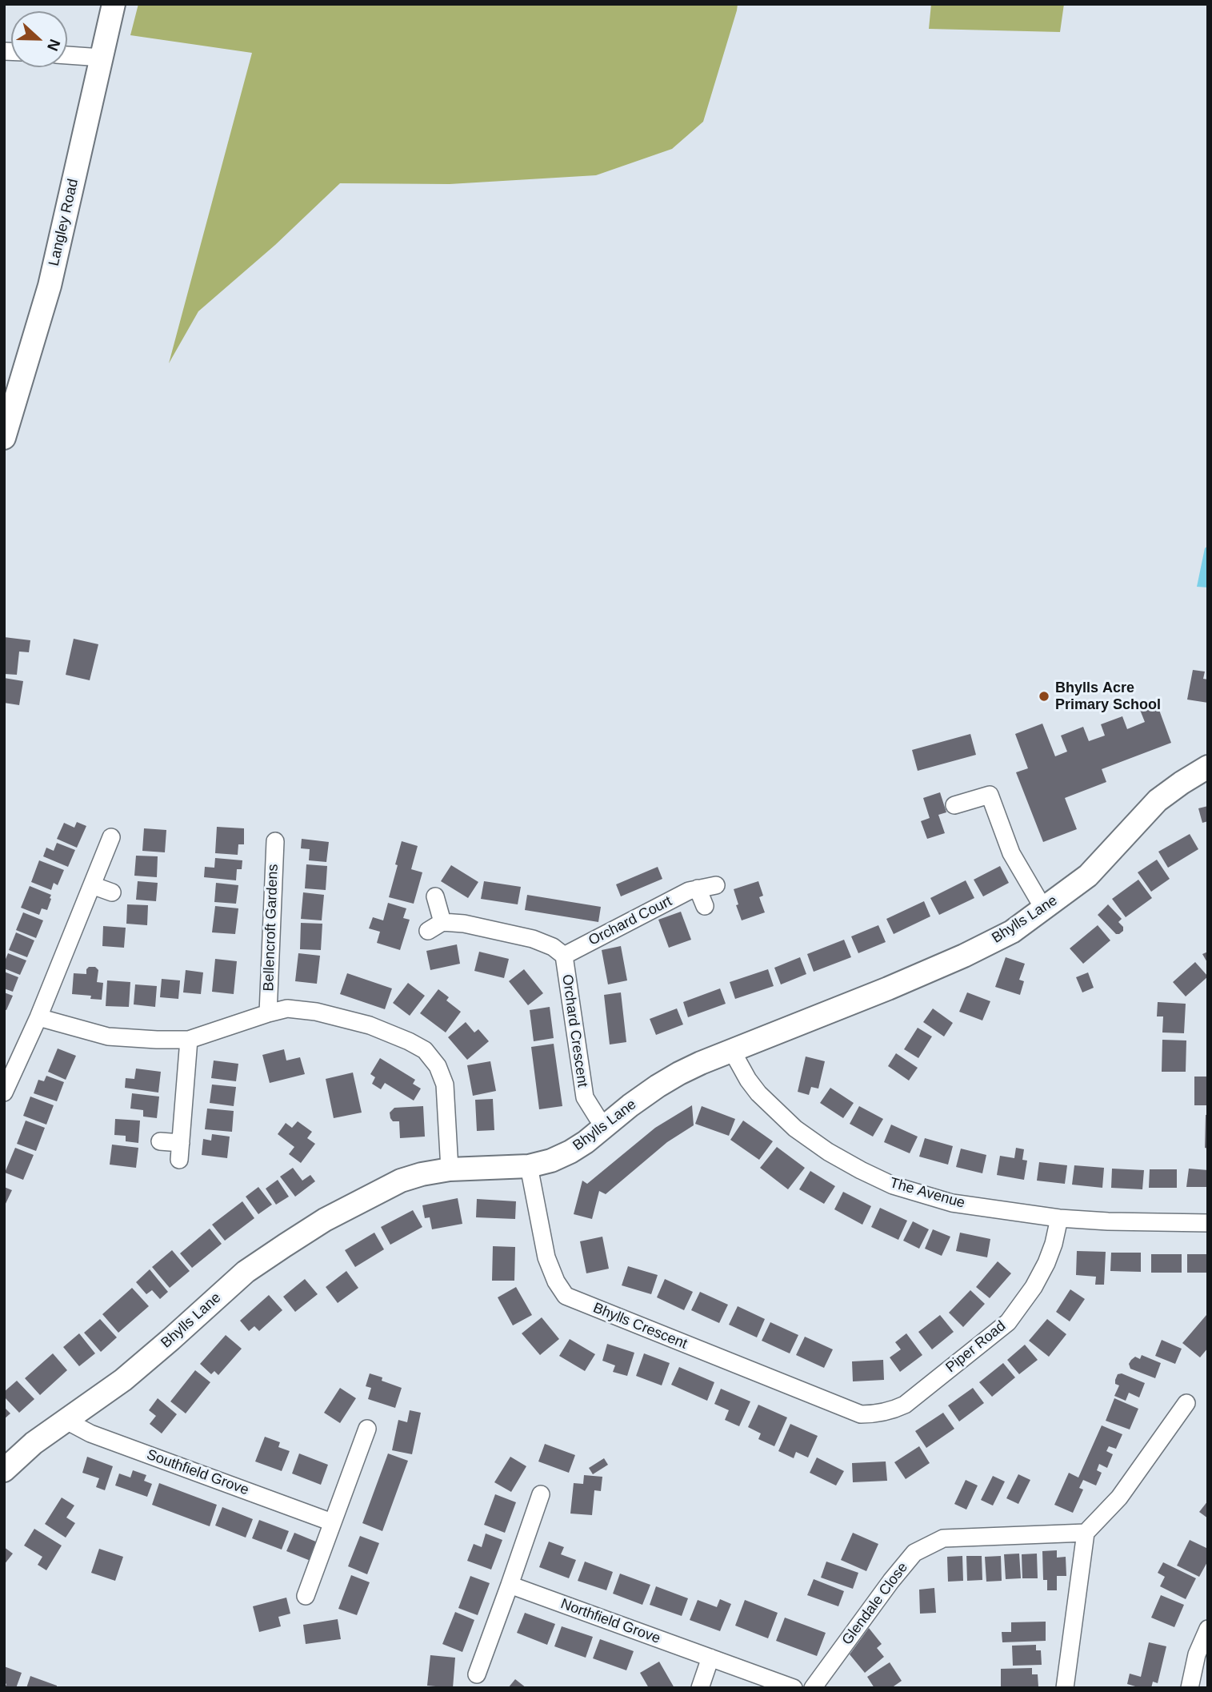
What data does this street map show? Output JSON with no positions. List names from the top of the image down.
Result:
{
  "streets": {
    "street": [
      "Langley Road",
      "Bhylls Lane",
      "Orchard Court",
      "Bellencroft Gardens",
      "Orchard Crescent",
      "The Avenue",
      "Bhylls Crescent",
      "Piper Road",
      "Southfield Grove",
      "Glendale Close",
      "Northfield Grove"
    ]
  },
  "crossings": [
    ["Bhylls Lane", "Bellencroft Gardens"],
    ["Bhylls Lane", "Orchard Crescent"],
    ["Bhylls Lane", "The Avenue"],
    ["Bhylls Lane", "Bhylls Crescent"],
    ["Bhylls Lane", "Southfield Grove"],
    ["Orchard Court", "Orchard Crescent"],
    ["The Avenue", "Piper Road"],
    ["Bhylls Crescent", "Piper Road"]
  ],
  "places": ["Bhylls Acre Primary School"],
  "north": "right"
}
